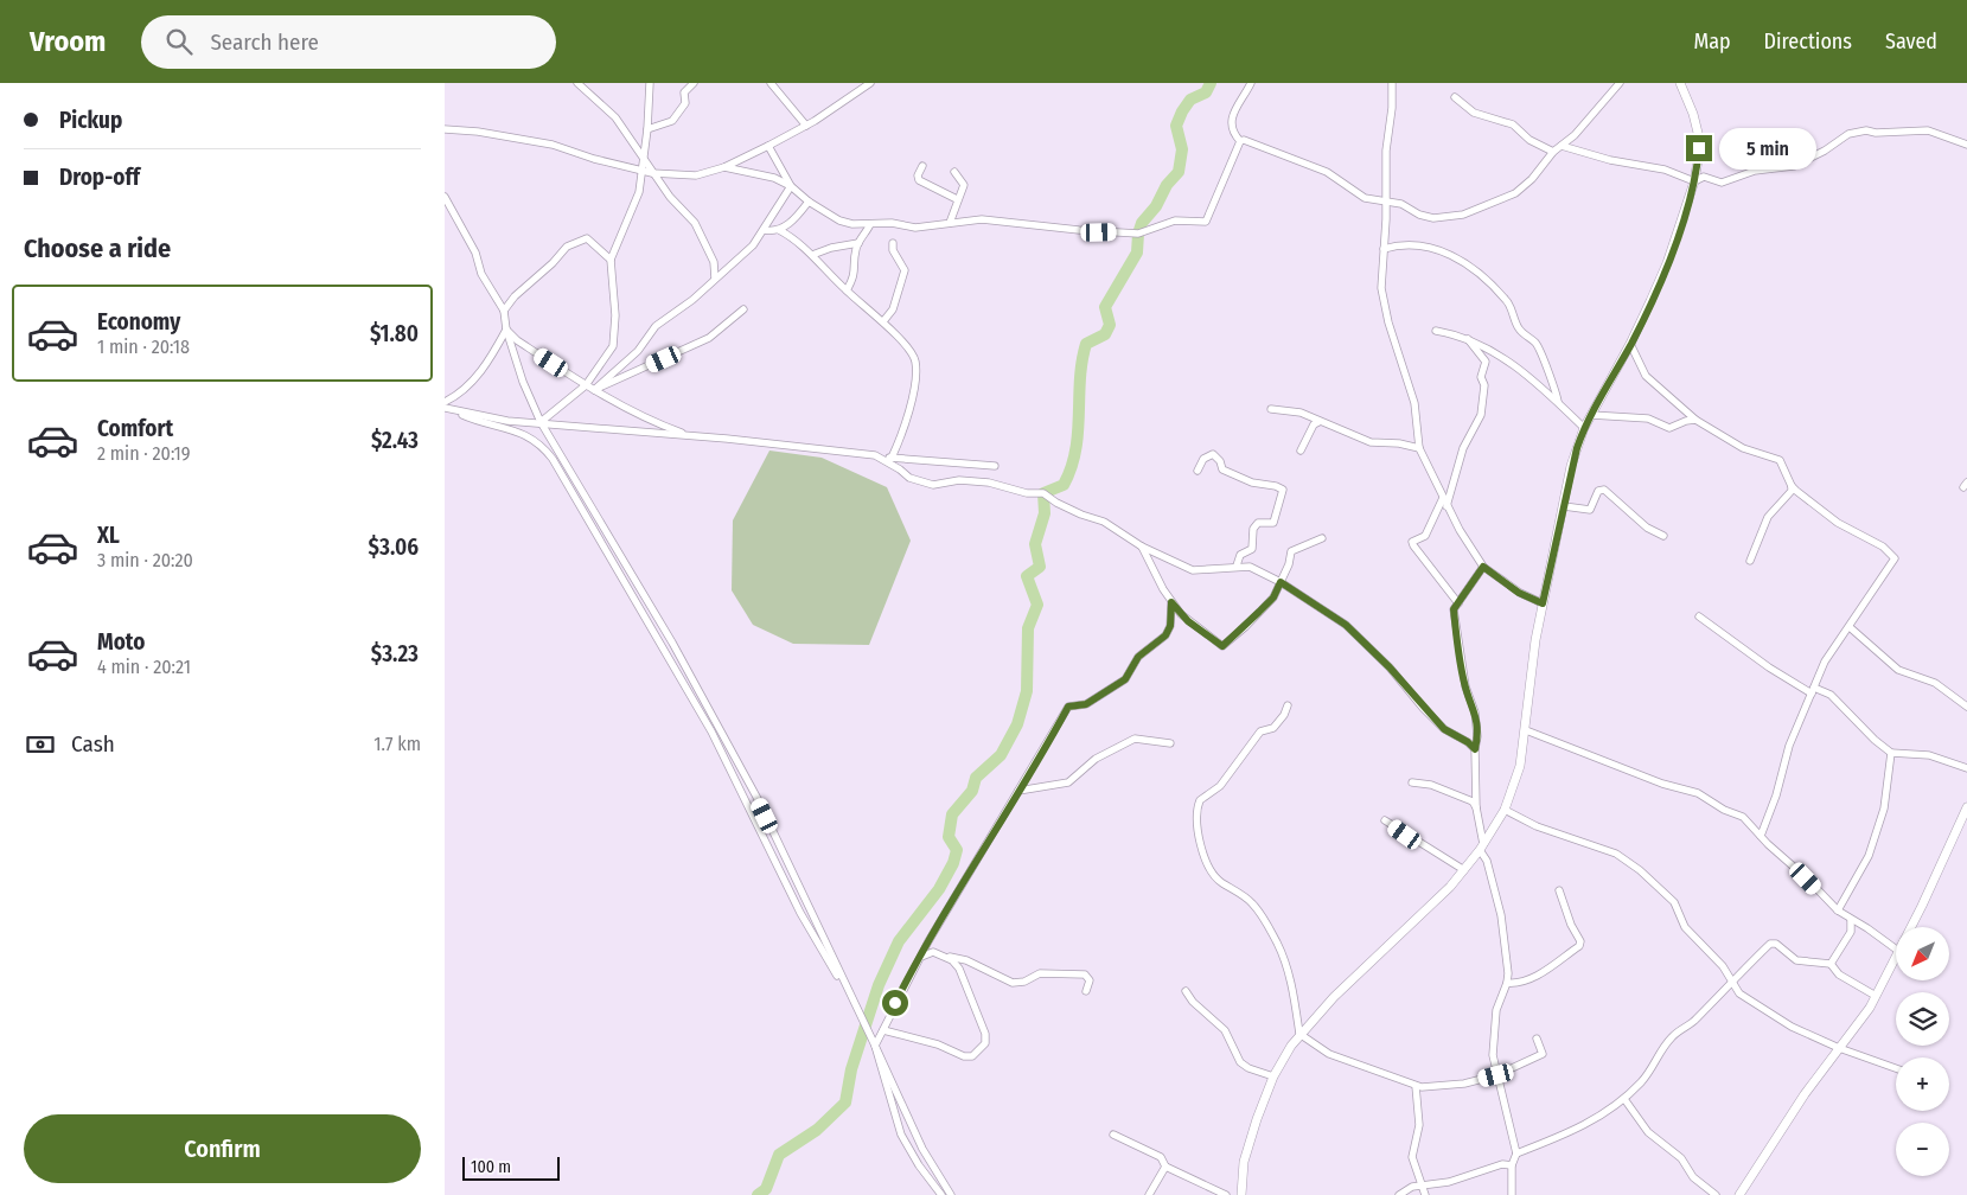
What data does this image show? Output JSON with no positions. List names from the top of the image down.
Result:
{
  "scale_bar": "100 m",
  "north": "bottom left",
  "page": {
    "header": "Vroom",
    "search": "Search here",
    "nav": ["Map", "Directions", "Saved"],
    "banner": ["Pickup", "Drop-off"],
    "bubble": "5 min",
    "heading": "Choose a ride",
    "list": [
      {
        "name": "Economy",
        "note": "1 min · 20:18",
        "value": "$1.80"
      },
      {
        "name": "Comfort",
        "note": "2 min · 20:19",
        "value": "$2.43"
      },
      {
        "name": "XL",
        "note": "3 min · 20:20",
        "value": "$3.06"
      },
      {
        "name": "Moto",
        "note": "4 min · 20:21",
        "value": "$3.23"
      }
    ],
    "pay": ["Cash", "1.7 km"],
    "map_buttons": ["+", "−"],
    "buttons": "Confirm",
    "scale": "100 m"
  }
}
